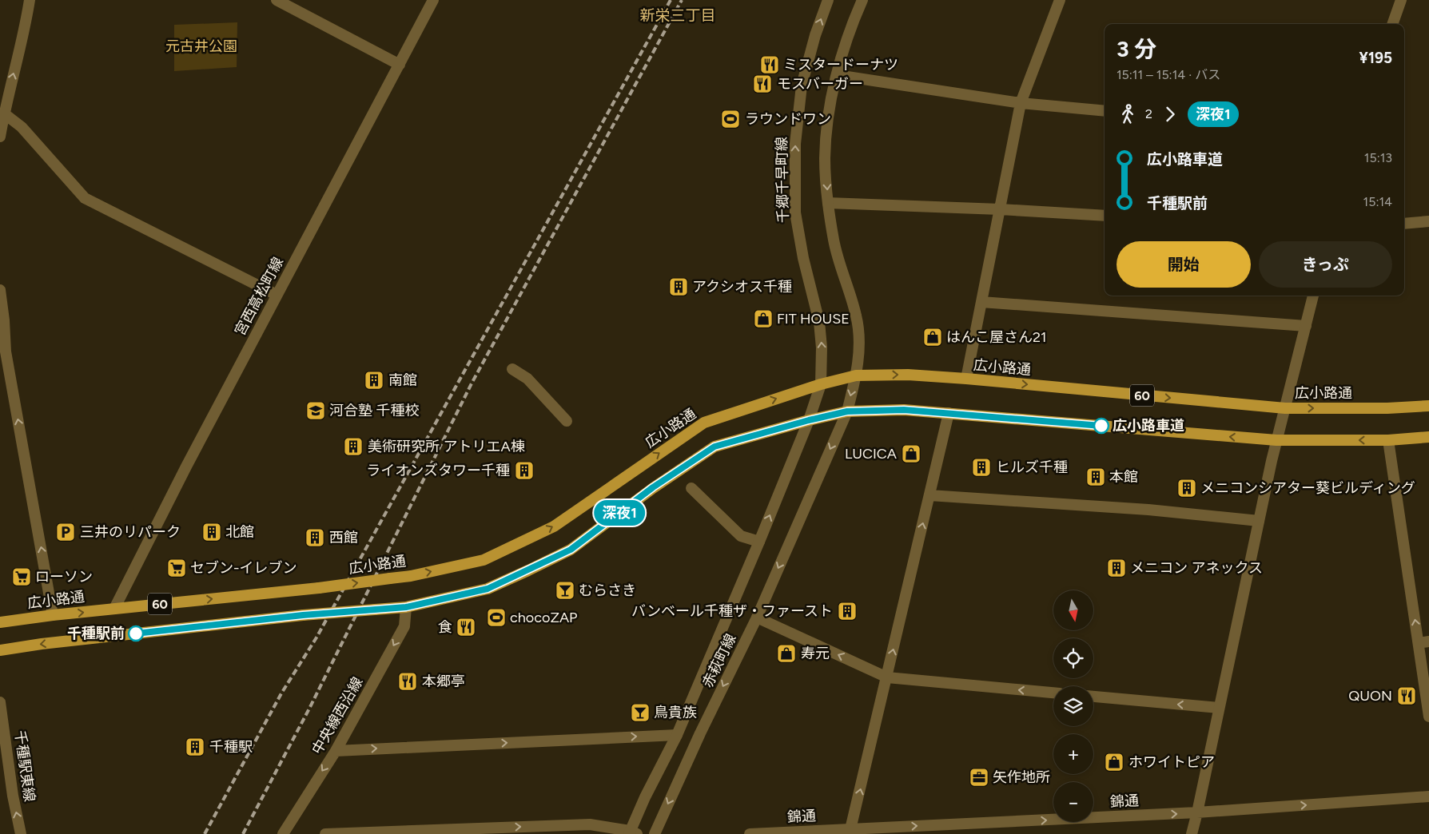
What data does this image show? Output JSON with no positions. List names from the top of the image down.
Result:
{
  "streets": {
    "main road": ["広小路通", "60"],
    "street": [
      "千郷千早町線",
      "宮西高松町線",
      "赤萩町線",
      "中央線西沿線",
      "千種駅東線",
      "錦通"
    ]
  },
  "crossings": [
    ["千郷千早町線", "広小路通"],
    ["千郷千早町線", "60"],
    ["千郷千早町線", "赤萩町線"],
    ["宮西高松町線", "広小路通"],
    ["広小路通", "赤萩町線"],
    ["60", "赤萩町線"],
    ["60", "中央線西沿線"]
  ],
  "one_way": ["中央線西沿線", "千種駅東線", "錦通"],
  "districts": ["新栄三丁目"],
  "parks": ["元古井公園"],
  "places": {
    "restaurant": [
      "ミスタードーナツ",
      "モスバーガー",
      "食",
      "本郷亭",
      "QUON"
    ],
    "sports": ["ラウンドワン", "chocoZAP"],
    "building": [
      "アクシオス千種",
      "南館",
      "美術研究所 アトリエA棟",
      "ヒルズ千種",
      "ライオンズタワー千種",
      "本館",
      "メニコンシアター葵ビルディング",
      "北館",
      "西館",
      "メニコン アネックス",
      "バンベール千種ザ・ファースト",
      "千種駅"
    ],
    "shop": [
      "FIT HOUSE",
      "はんこ屋さん21",
      "LUCICA",
      "寿元",
      "ホワイトピア"
    ],
    "school or university": ["河合塾 千種校"],
    "other": ["広小路車道", "千種駅前"],
    "parking": ["三井のリパーク"],
    "supermarket": ["セブン-イレブン", "ローソン"],
    "bar": ["むらさき", "鳥貴族"],
    "office": ["矢作地所"]
  },
  "lines": ["bus line 深夜1"],
  "north": "bottom",
  "page": {
    "on_map": "深夜1",
    "heading": ["3 分", "15:11 – 15:14 · バス", "¥195"],
    "legs": ["2", "深夜1"],
    "list": [
      {
        "name": "広小路車道",
        "value": "15:13"
      },
      {
        "name": "千種駅前",
        "value": "15:14"
      }
    ],
    "buttons": ["開始", "きっぷ"],
    "map_buttons": ["+", "−"]
  }
}
